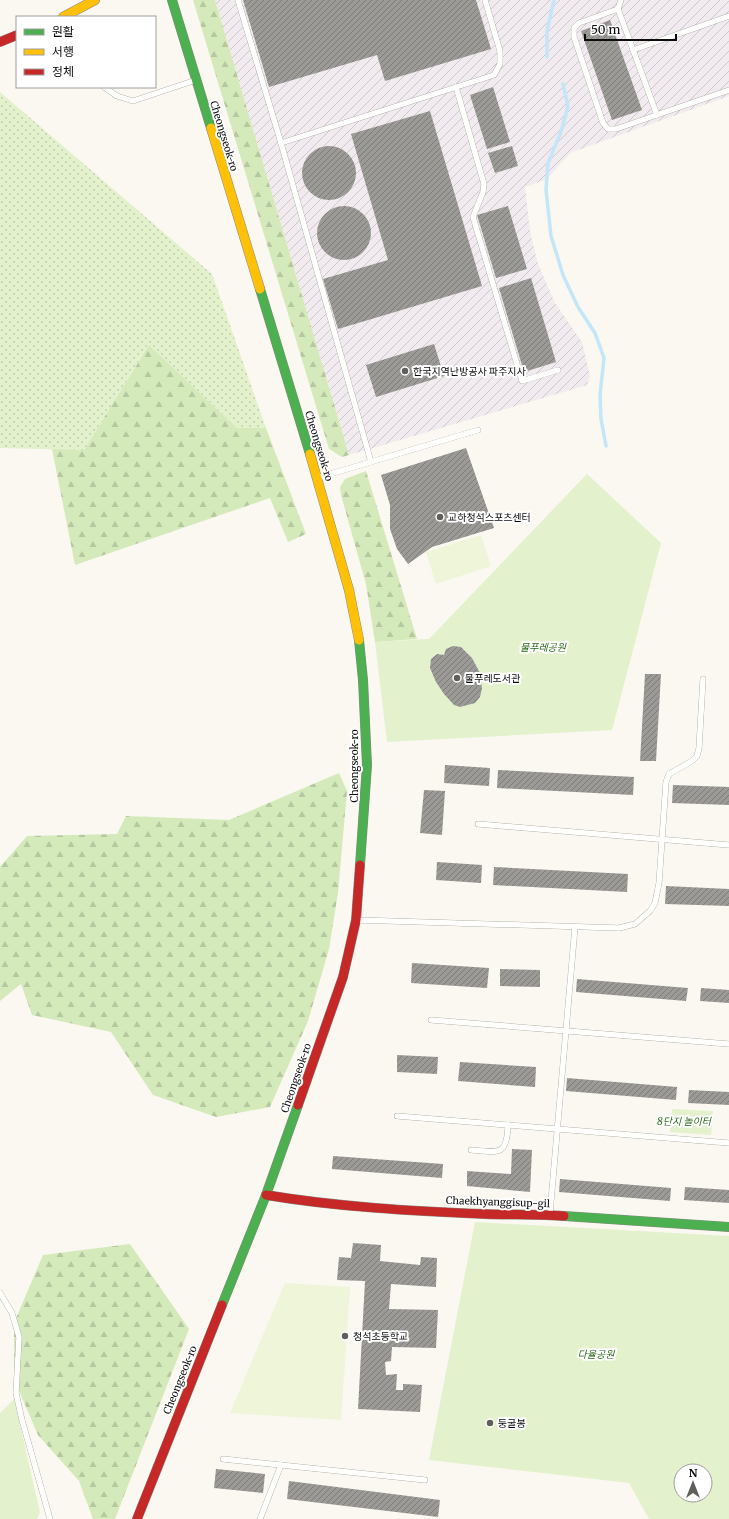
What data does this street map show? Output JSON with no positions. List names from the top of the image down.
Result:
{
  "streets": {
    "main road": ["Cheongseok-ro", "Chaekhyanggisup-gil"]
  },
  "crossings": [
    ["Cheongseok-ro", "Chaekhyanggisup-gil"]
  ],
  "parks": ["물푸레공원", "8단지 놀이터", "다율공원"],
  "places": [
    "한국지역난방공사 파주지사",
    "교하청석스포츠센터",
    "물푸레도서관",
    "청석초등학교",
    "둥굴봉"
  ],
  "legend": ["원활", "서행", "정체"],
  "scale_bar": "50 m",
  "north": "top"
}
